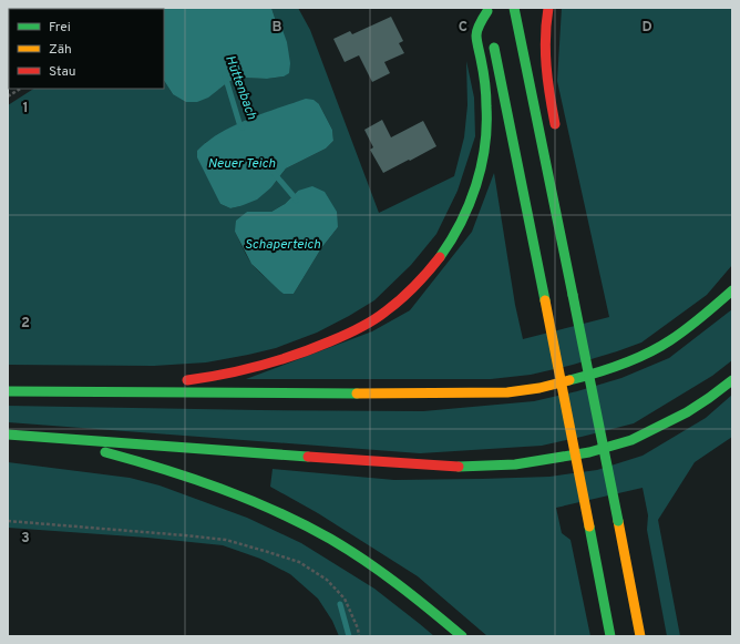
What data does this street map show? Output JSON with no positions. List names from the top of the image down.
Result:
{
  "water": ["Hüttenbach", "Neuer Teich", "Schaperteich"],
  "legend": ["Frei", "Zäh", "Stau"],
  "grid": {
    "columns": ["B", "C", "D"],
    "rows": ["1", "2", "3"]
  }
}
